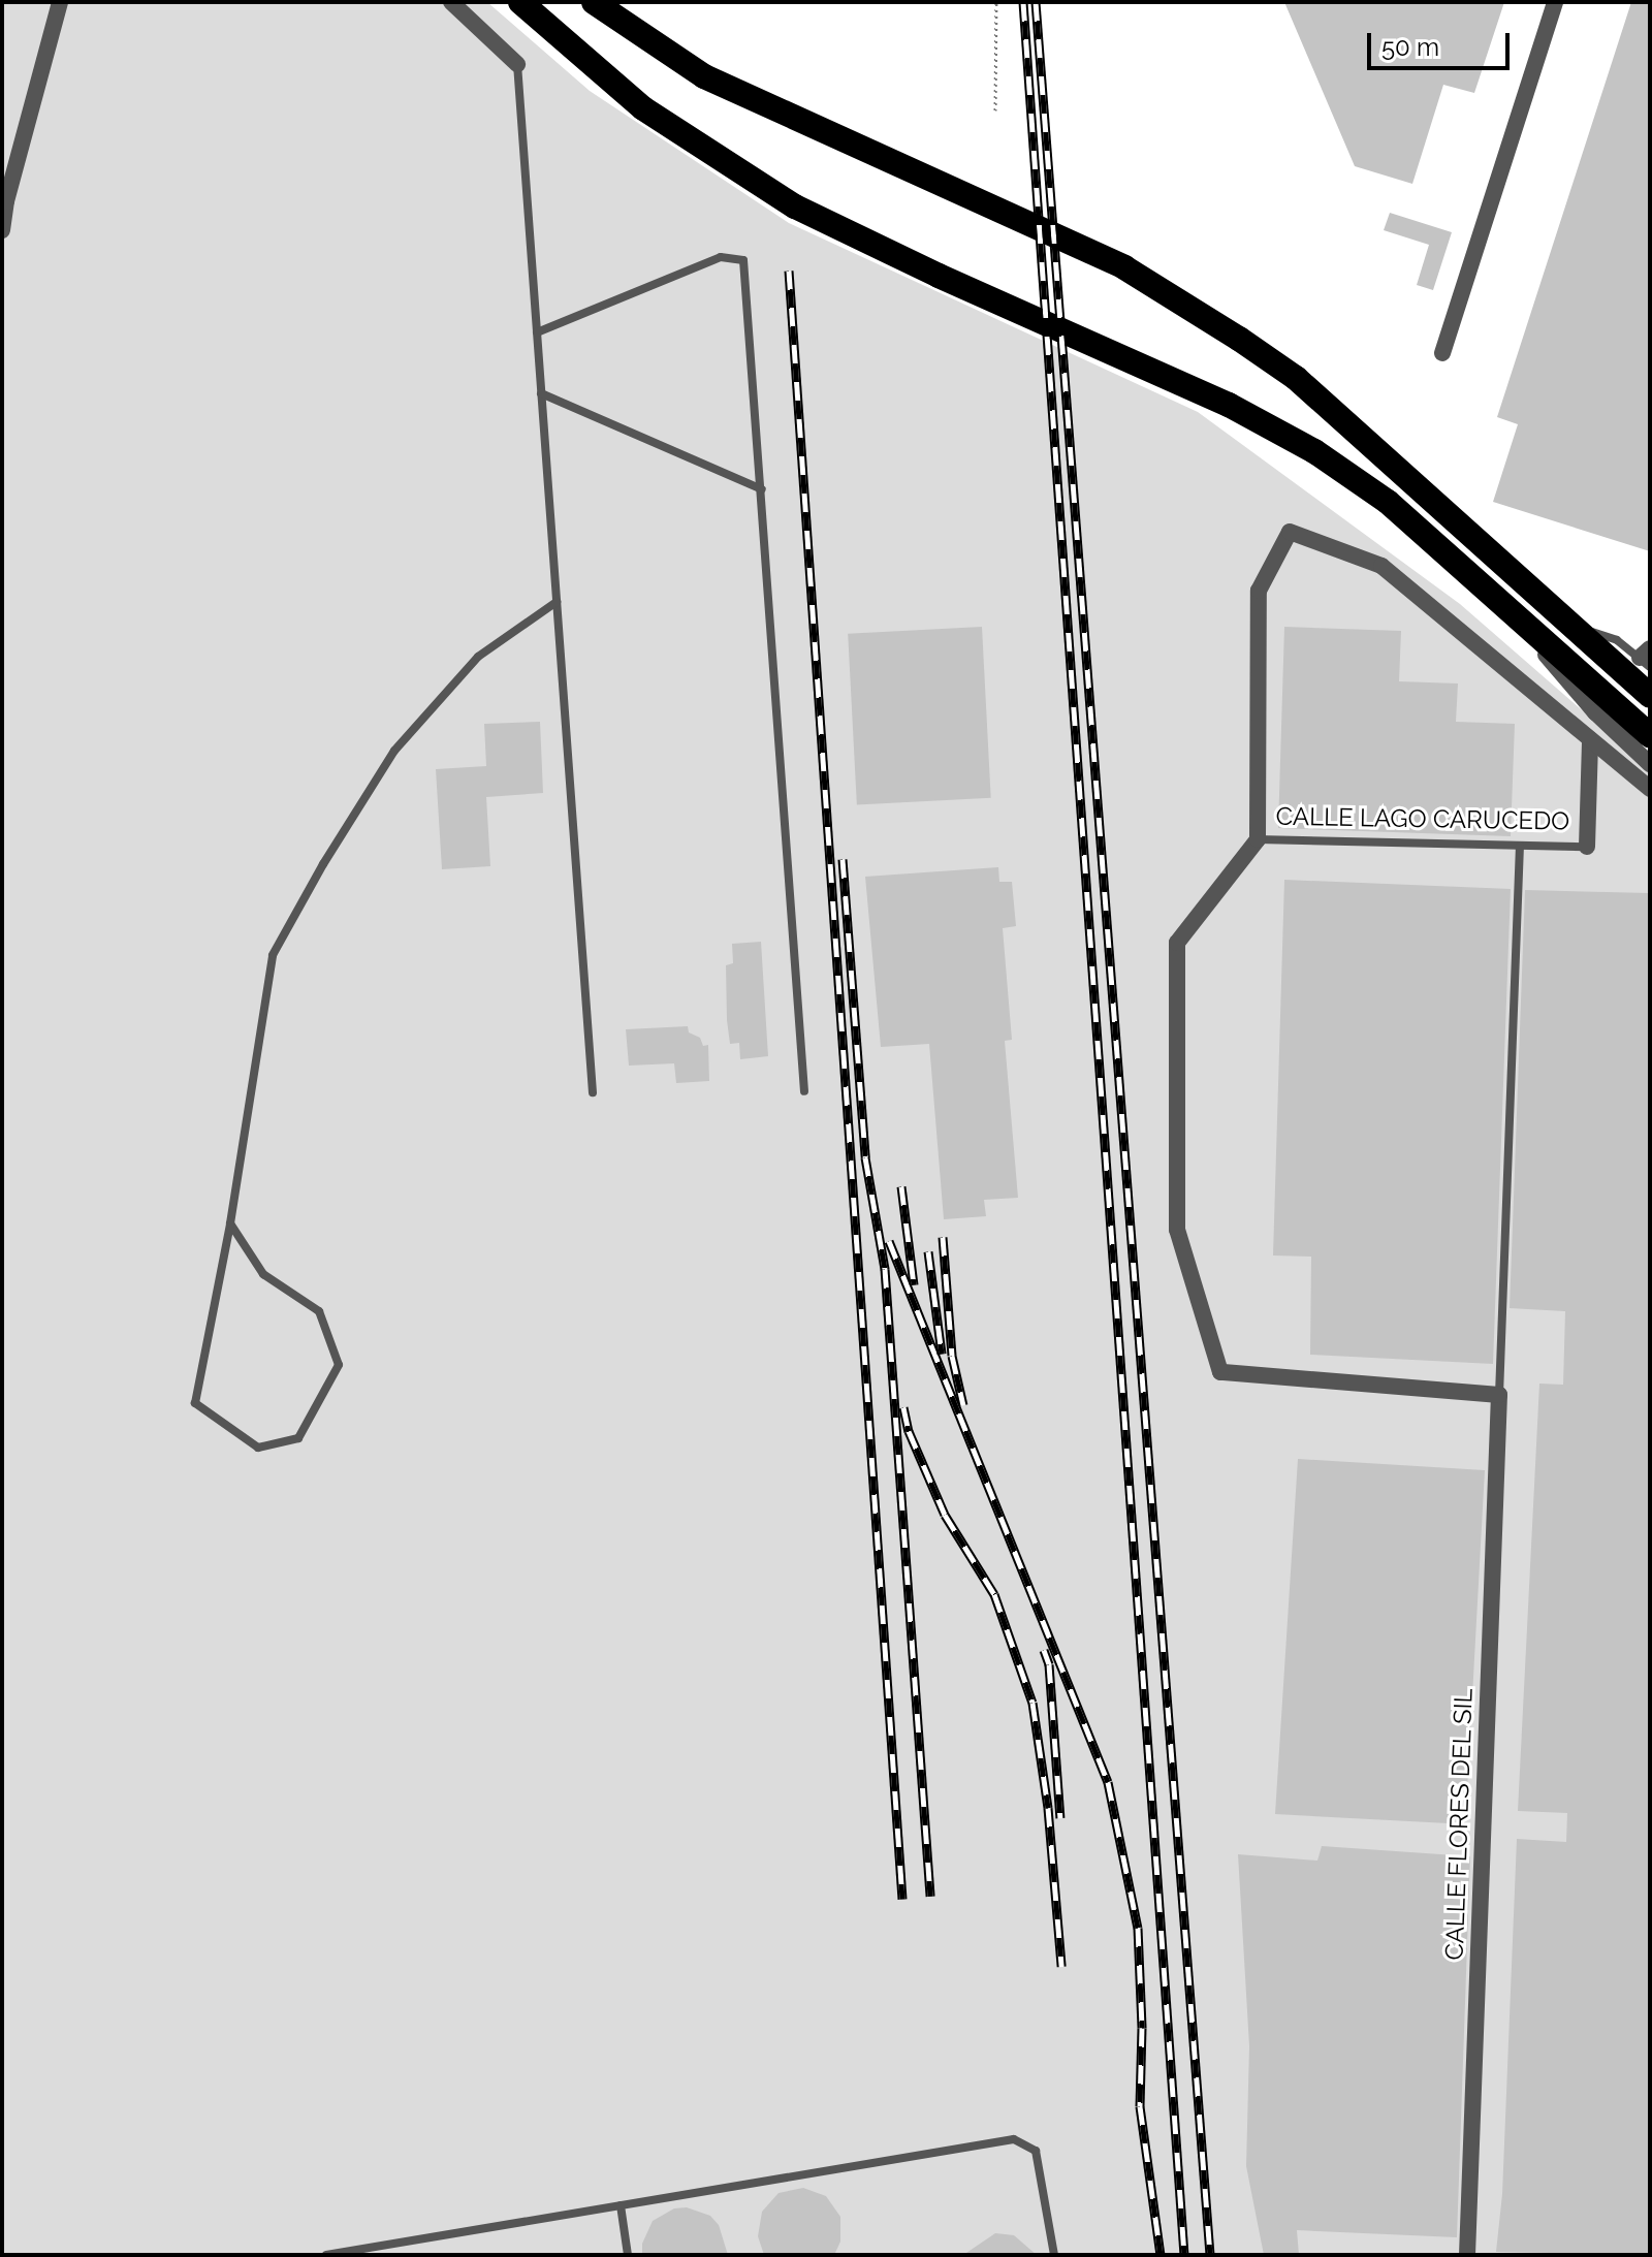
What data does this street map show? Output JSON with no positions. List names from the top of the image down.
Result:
{
  "streets": {
    "street": ["CALLE LAGO CARUCEDO", "CALLE FLORES DEL SIL"]
  },
  "crossings": [
    ["CALLE LAGO CARUCEDO", "CALLE FLORES DEL SIL"]
  ],
  "scale_bar": "50 m"
}
